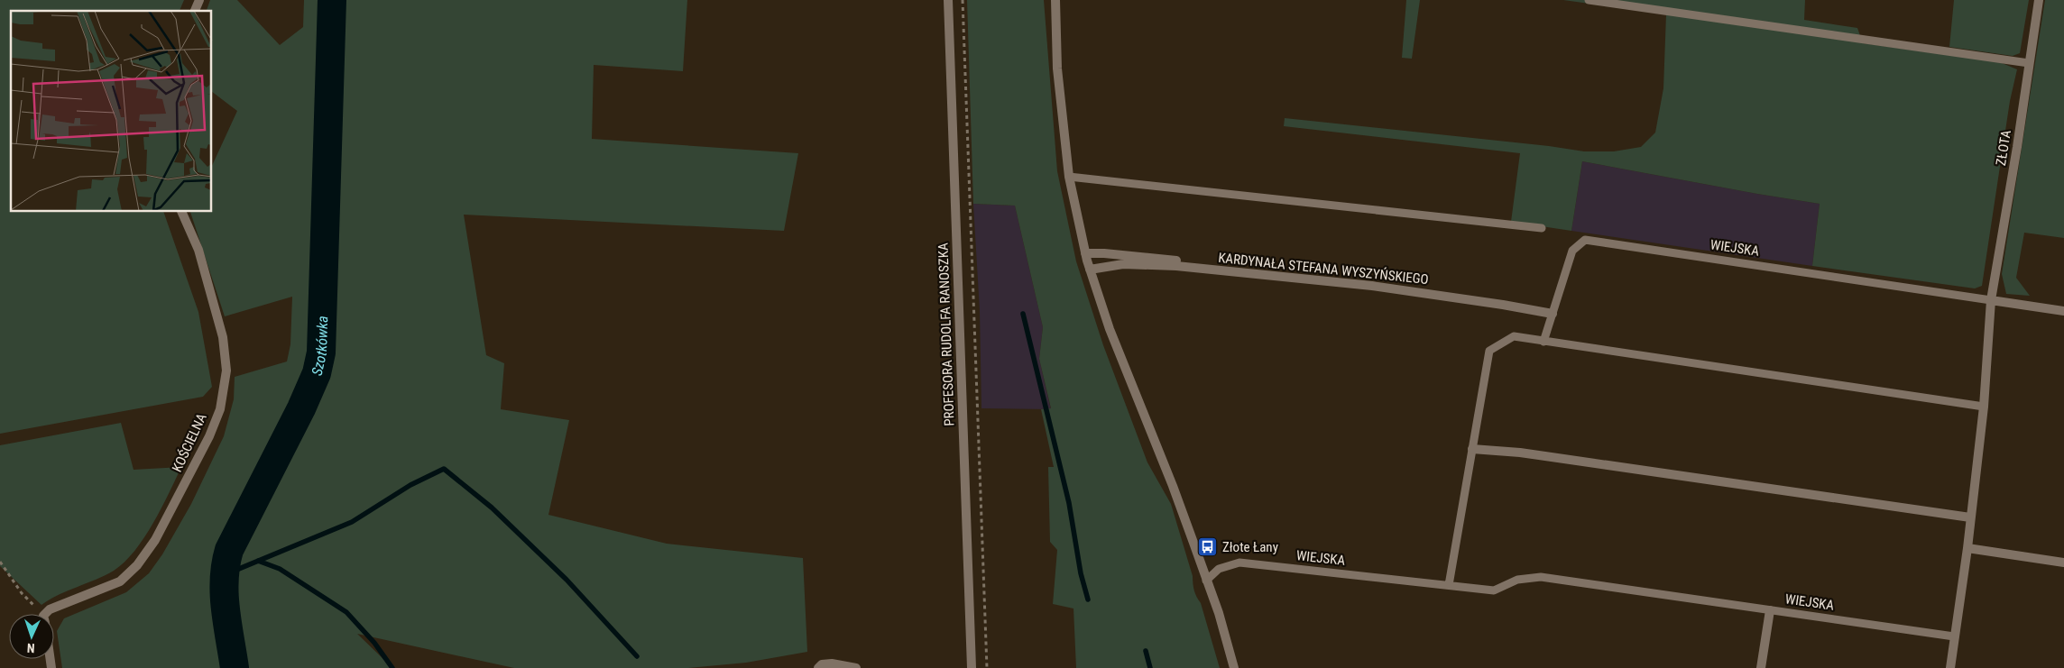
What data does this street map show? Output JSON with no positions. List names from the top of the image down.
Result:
{
  "streets": {
    "street": [
      "ZŁOTA",
      "WIEJSKA",
      "KARDYNAŁA STEFANA WYSZYŃSKIEGO",
      "PROFESORA RUDOLFA RANOSZKA",
      "KOŚCIELNA"
    ]
  },
  "crossings": [
    ["ZŁOTA", "WIEJSKA"],
    ["WIEJSKA", "KARDYNAŁA STEFANA WYSZYŃSKIEGO"]
  ],
  "water": ["Szotkówka"],
  "places": {
    "bus stop": ["Złote Łany"]
  },
  "north": "bottom"
}
